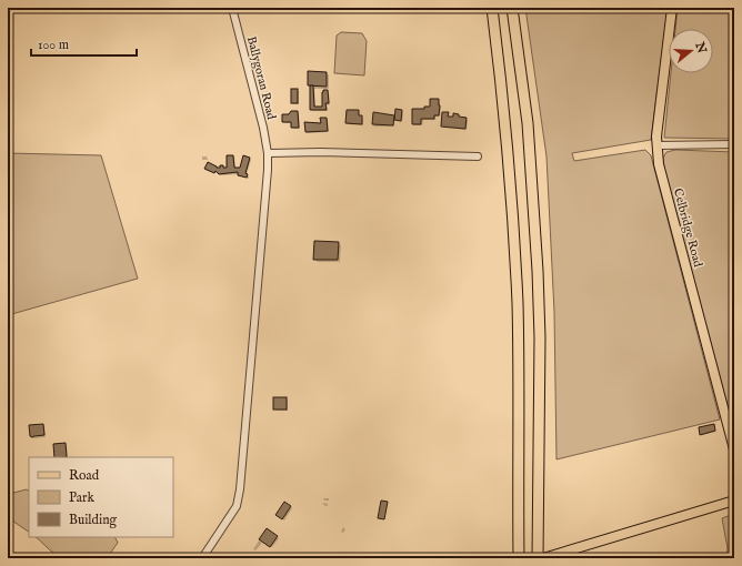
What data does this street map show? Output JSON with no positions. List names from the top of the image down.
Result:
{
  "streets": {
    "main road": ["Celbridge Road"],
    "street": ["Ballygoran Road"]
  },
  "legend": ["Road", "Park", "Building"],
  "scale_bar": "100 m",
  "north": "right"
}
